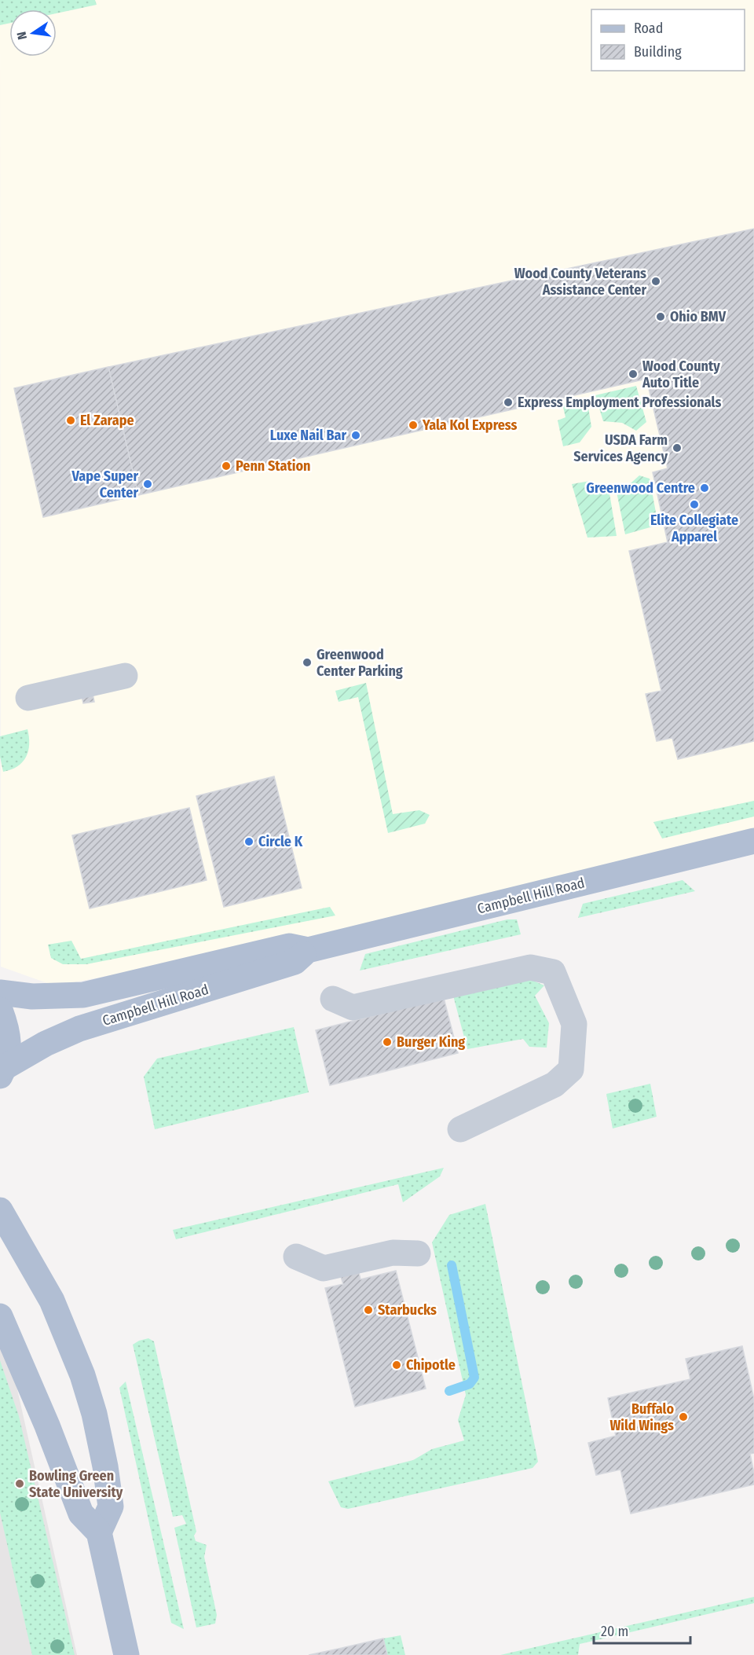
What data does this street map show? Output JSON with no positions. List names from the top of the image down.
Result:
{
  "streets": {
    "main road": ["Campbell Hill Road"]
  },
  "places": [
    "Wood County Veterans Assistance Center",
    "Ohio BMV",
    "Wood County Auto Title",
    "Express Employment Professionals",
    "El Zarape",
    "Yala Kol Express",
    "Luxe Nail Bar",
    "USDA Farm Services Agency",
    "Penn Station",
    "Vape Super Center",
    "Greenwood Centre",
    "Elite Collegiate Apparel",
    "Greenwood Center Parking",
    "Circle K",
    "Burger King",
    "Starbucks",
    "Chipotle",
    "Buffalo Wild Wings",
    "Bowling Green State University"
  ],
  "legend": ["Road", "Building"],
  "scale_bar": "20 m",
  "north": "left"
}
